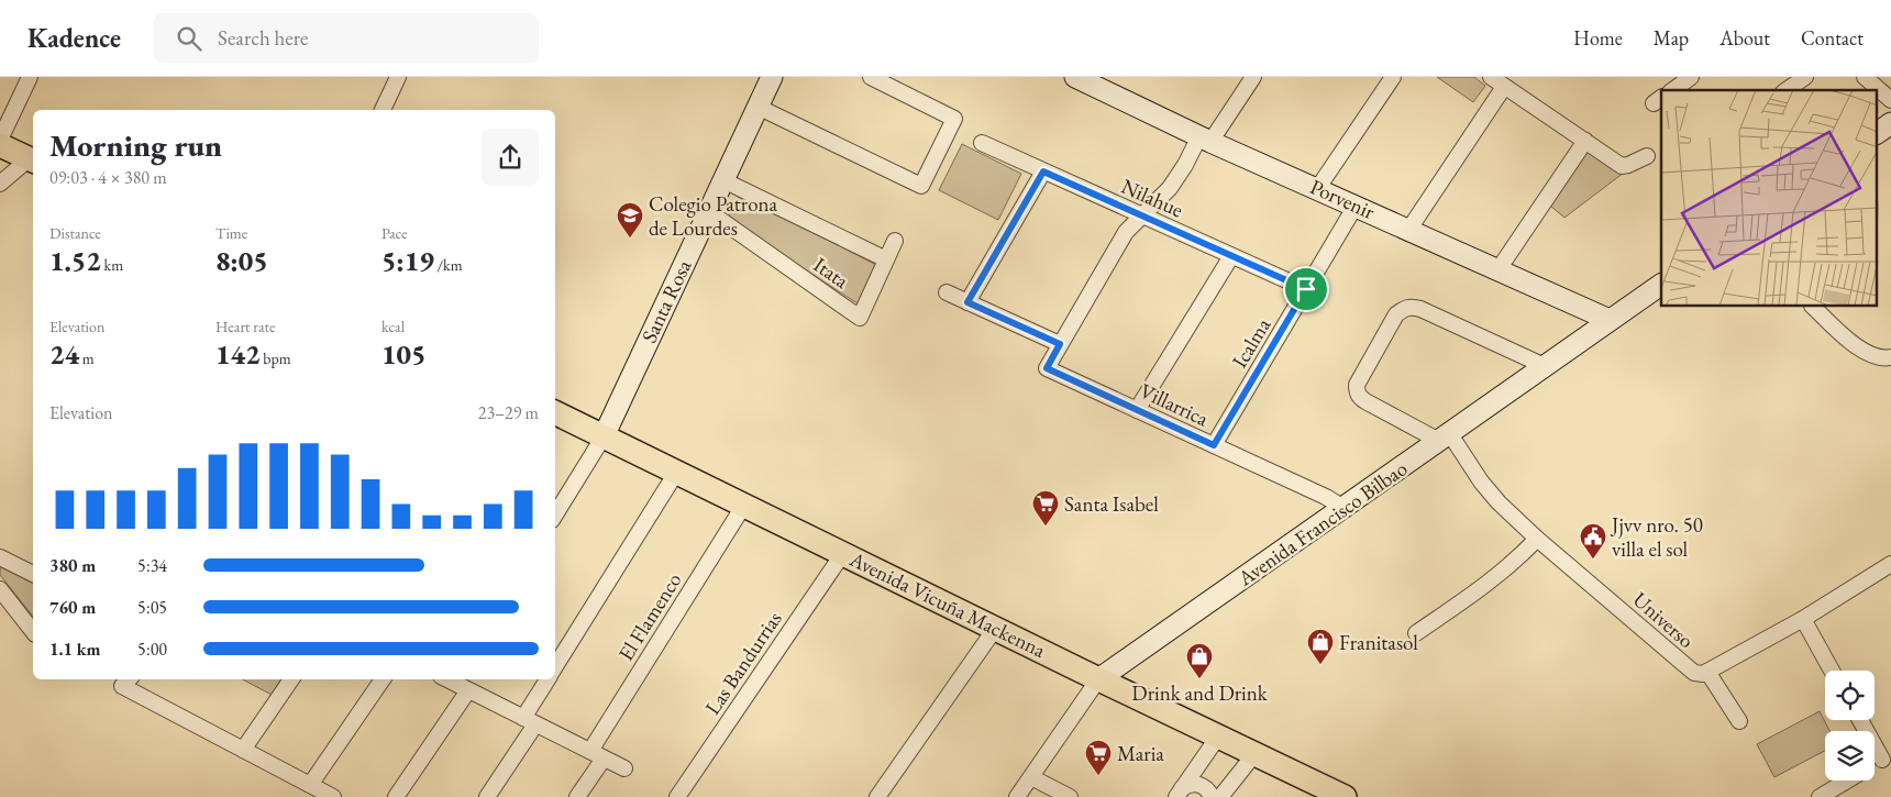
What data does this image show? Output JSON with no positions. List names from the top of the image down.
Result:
{
  "streets": {
    "main road": ["Avenida Vicuña Mackenna"],
    "street": [
      "Nilahue",
      "Porvenir",
      "Itata",
      "Santa Rosa",
      "Icalma",
      "Villarrica",
      "Avenida Francisco Bilbao",
      "El Flamenco",
      "Universo",
      "Las Bandurrias"
    ]
  },
  "crossings": [
    ["Nilahue", "Icalma"],
    ["Porvenir", "Icalma"],
    ["Porvenir", "Avenida Francisco Bilbao"],
    ["Itata", "Santa Rosa"],
    ["Santa Rosa", "Avenida Vicuña Mackenna"],
    ["Icalma", "Villarrica"],
    ["Villarrica", "Avenida Francisco Bilbao"],
    ["Avenida Francisco Bilbao", "Avenida Vicuña Mackenna"],
    ["Avenida Francisco Bilbao", "Universo"],
    ["Avenida Vicuña Mackenna", "El Flamenco"],
    ["Avenida Vicuña Mackenna", "Las Bandurrias"]
  ],
  "places": {
    "school or university": ["Colegio Patrona de Lourdes"],
    "supermarket": ["Santa Isabel", "Maria"],
    "public building": ["Jjvv nro. 50 villa el sol"],
    "shop": ["Franitasol", "Drink and Drink"]
  },
  "page": {
    "header": "Kadence",
    "search": "Search here",
    "nav": [
      "Home",
      "Map",
      "About",
      "Contact"
    ],
    "heading": ["Morning run", "09:03 · 4 × 380 m"],
    "stats": [
      ["Distance", "1.52 km"],
      ["Time", "8:05"],
      ["Pace", "5:19 /km"],
      ["Elevation", "24 m"],
      ["Heart rate", "142 bpm"],
      ["kcal", "105"]
    ],
    "chart": ["Elevation", "23–29 m"],
    "list": [
      {
        "name": "380 m",
        "note": "5:34"
      },
      {
        "name": "760 m",
        "note": "5:05"
      },
      {
        "name": "1.1 km",
        "note": "5:00"
      }
    ]
  }
}
